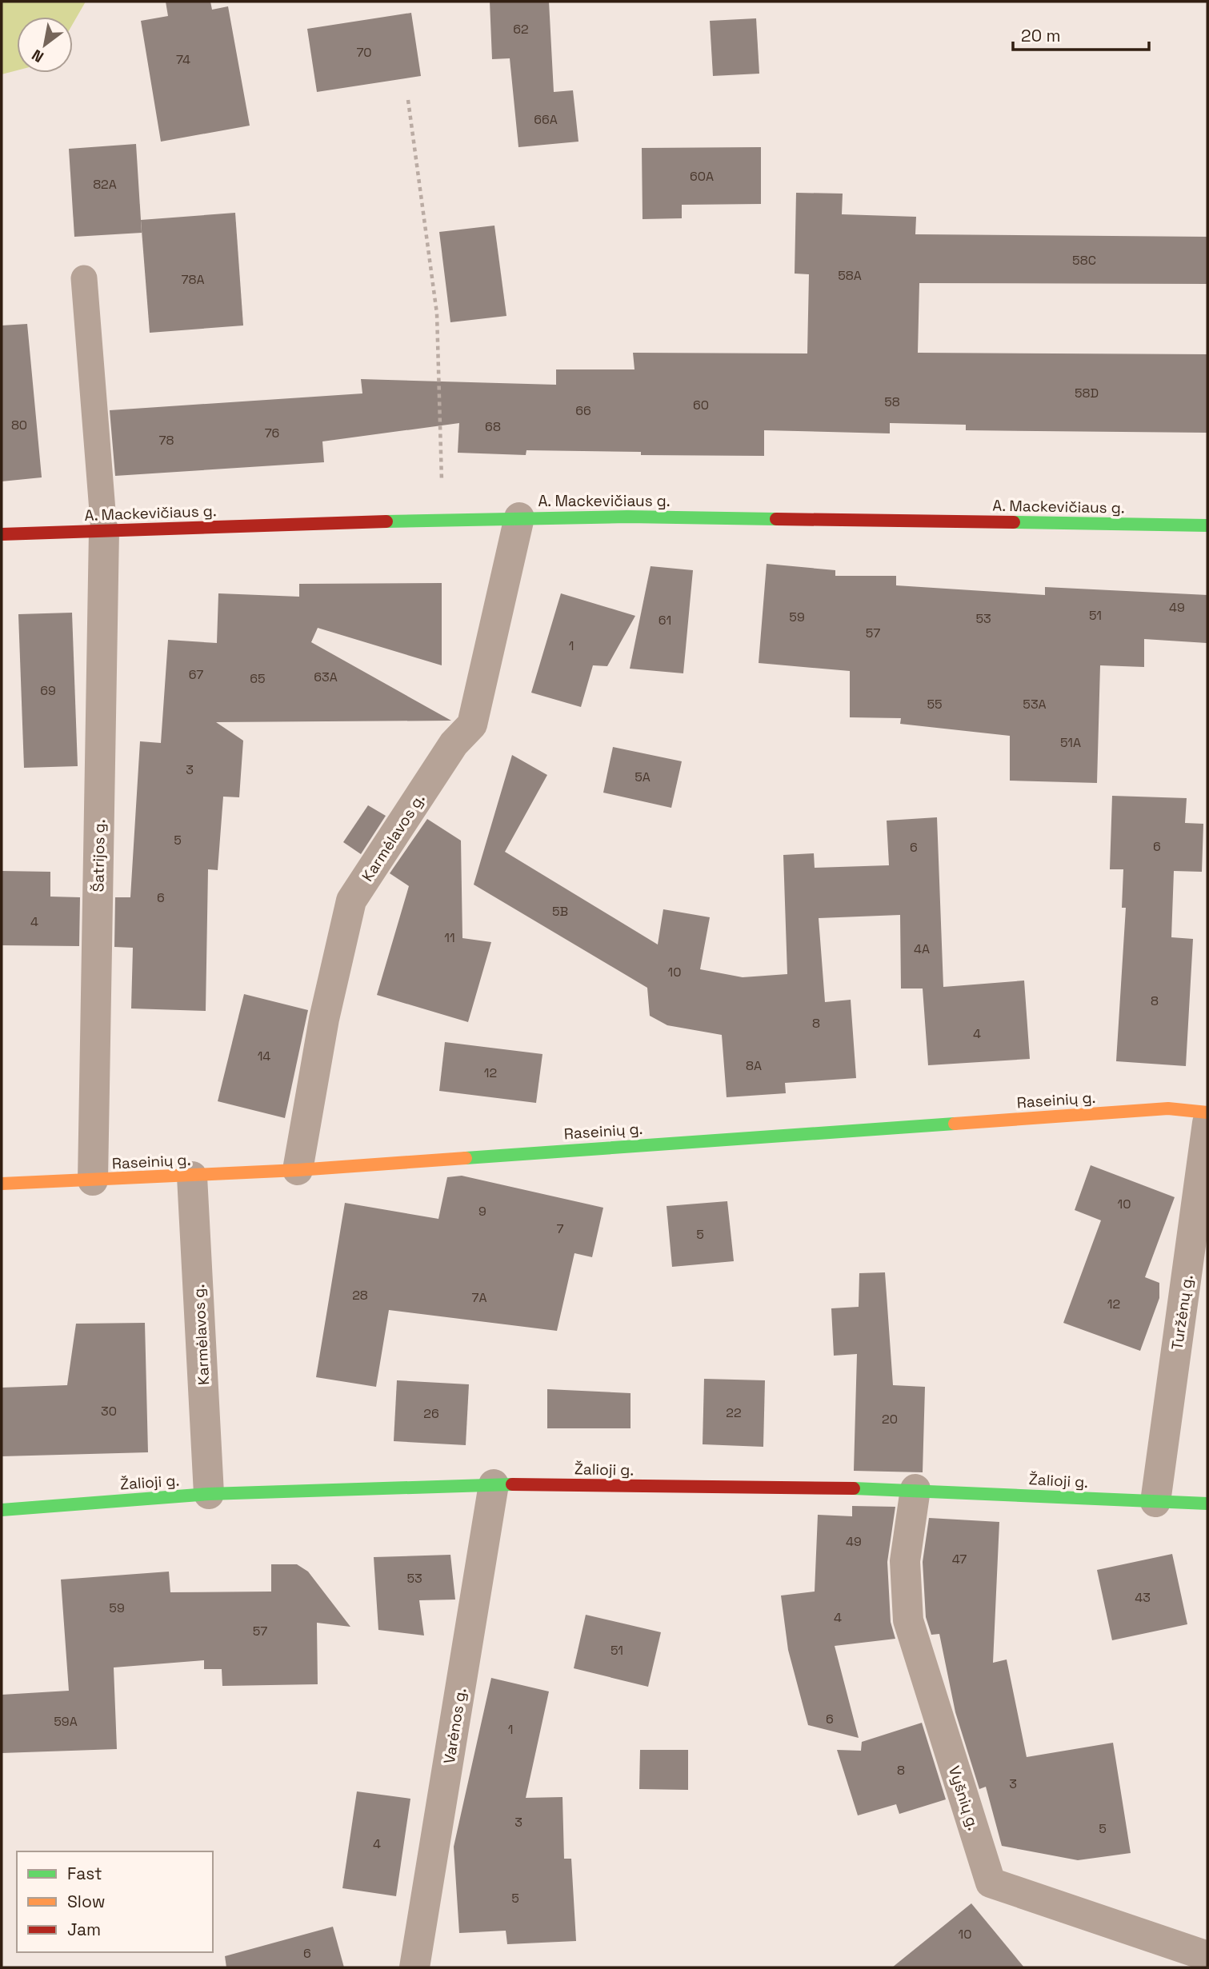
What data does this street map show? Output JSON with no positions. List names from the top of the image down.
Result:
{
  "streets": {
    "street": [
      "A. Mackevičiaus g.",
      "Karmėlavos g.",
      "Šatrijos g.",
      "Raseinių g.",
      "Turžėnų g.",
      "Žalioji g.",
      "Varėnos g.",
      "Vyšnių g."
    ]
  },
  "crossings": [
    ["A. Mackevičiaus g.", "Karmėlavos g."],
    ["A. Mackevičiaus g.", "Šatrijos g."],
    ["Karmėlavos g.", "Raseinių g."],
    ["Karmėlavos g.", "Žalioji g."],
    ["Šatrijos g.", "Raseinių g."],
    ["Turžėnų g.", "Žalioji g."],
    ["Žalioji g.", "Varėnos g."],
    ["Žalioji g.", "Vyšnių g."]
  ],
  "house_numbers": [
    "62",
    "70",
    "74",
    "66A",
    "60A",
    "82A",
    "58C",
    "58A",
    "78A",
    "58D",
    "58",
    "60",
    "66",
    "80",
    "68",
    "76",
    "78",
    "49",
    "51",
    "59",
    "53",
    "61",
    "57",
    "1",
    "67",
    "63A",
    "65",
    "69",
    "55",
    "53A",
    "51A",
    "3",
    "5A",
    "5",
    "6",
    "6",
    "6",
    "5B",
    "4",
    "11",
    "4A",
    "10",
    "8",
    "8",
    "4",
    "14",
    "8A",
    "12",
    "10",
    "9",
    "7",
    "5",
    "28",
    "7A",
    "12",
    "30",
    "22",
    "26",
    "20",
    "49",
    "47",
    "53",
    "43",
    "59",
    "4",
    "57",
    "51",
    "6",
    "59A",
    "1",
    "8",
    "3",
    "3",
    "5",
    "4",
    "5",
    "10",
    "6"
  ],
  "legend": ["Fast", "Slow", "Jam"],
  "scale_bar": "20 m",
  "north": "bottom left"
}
